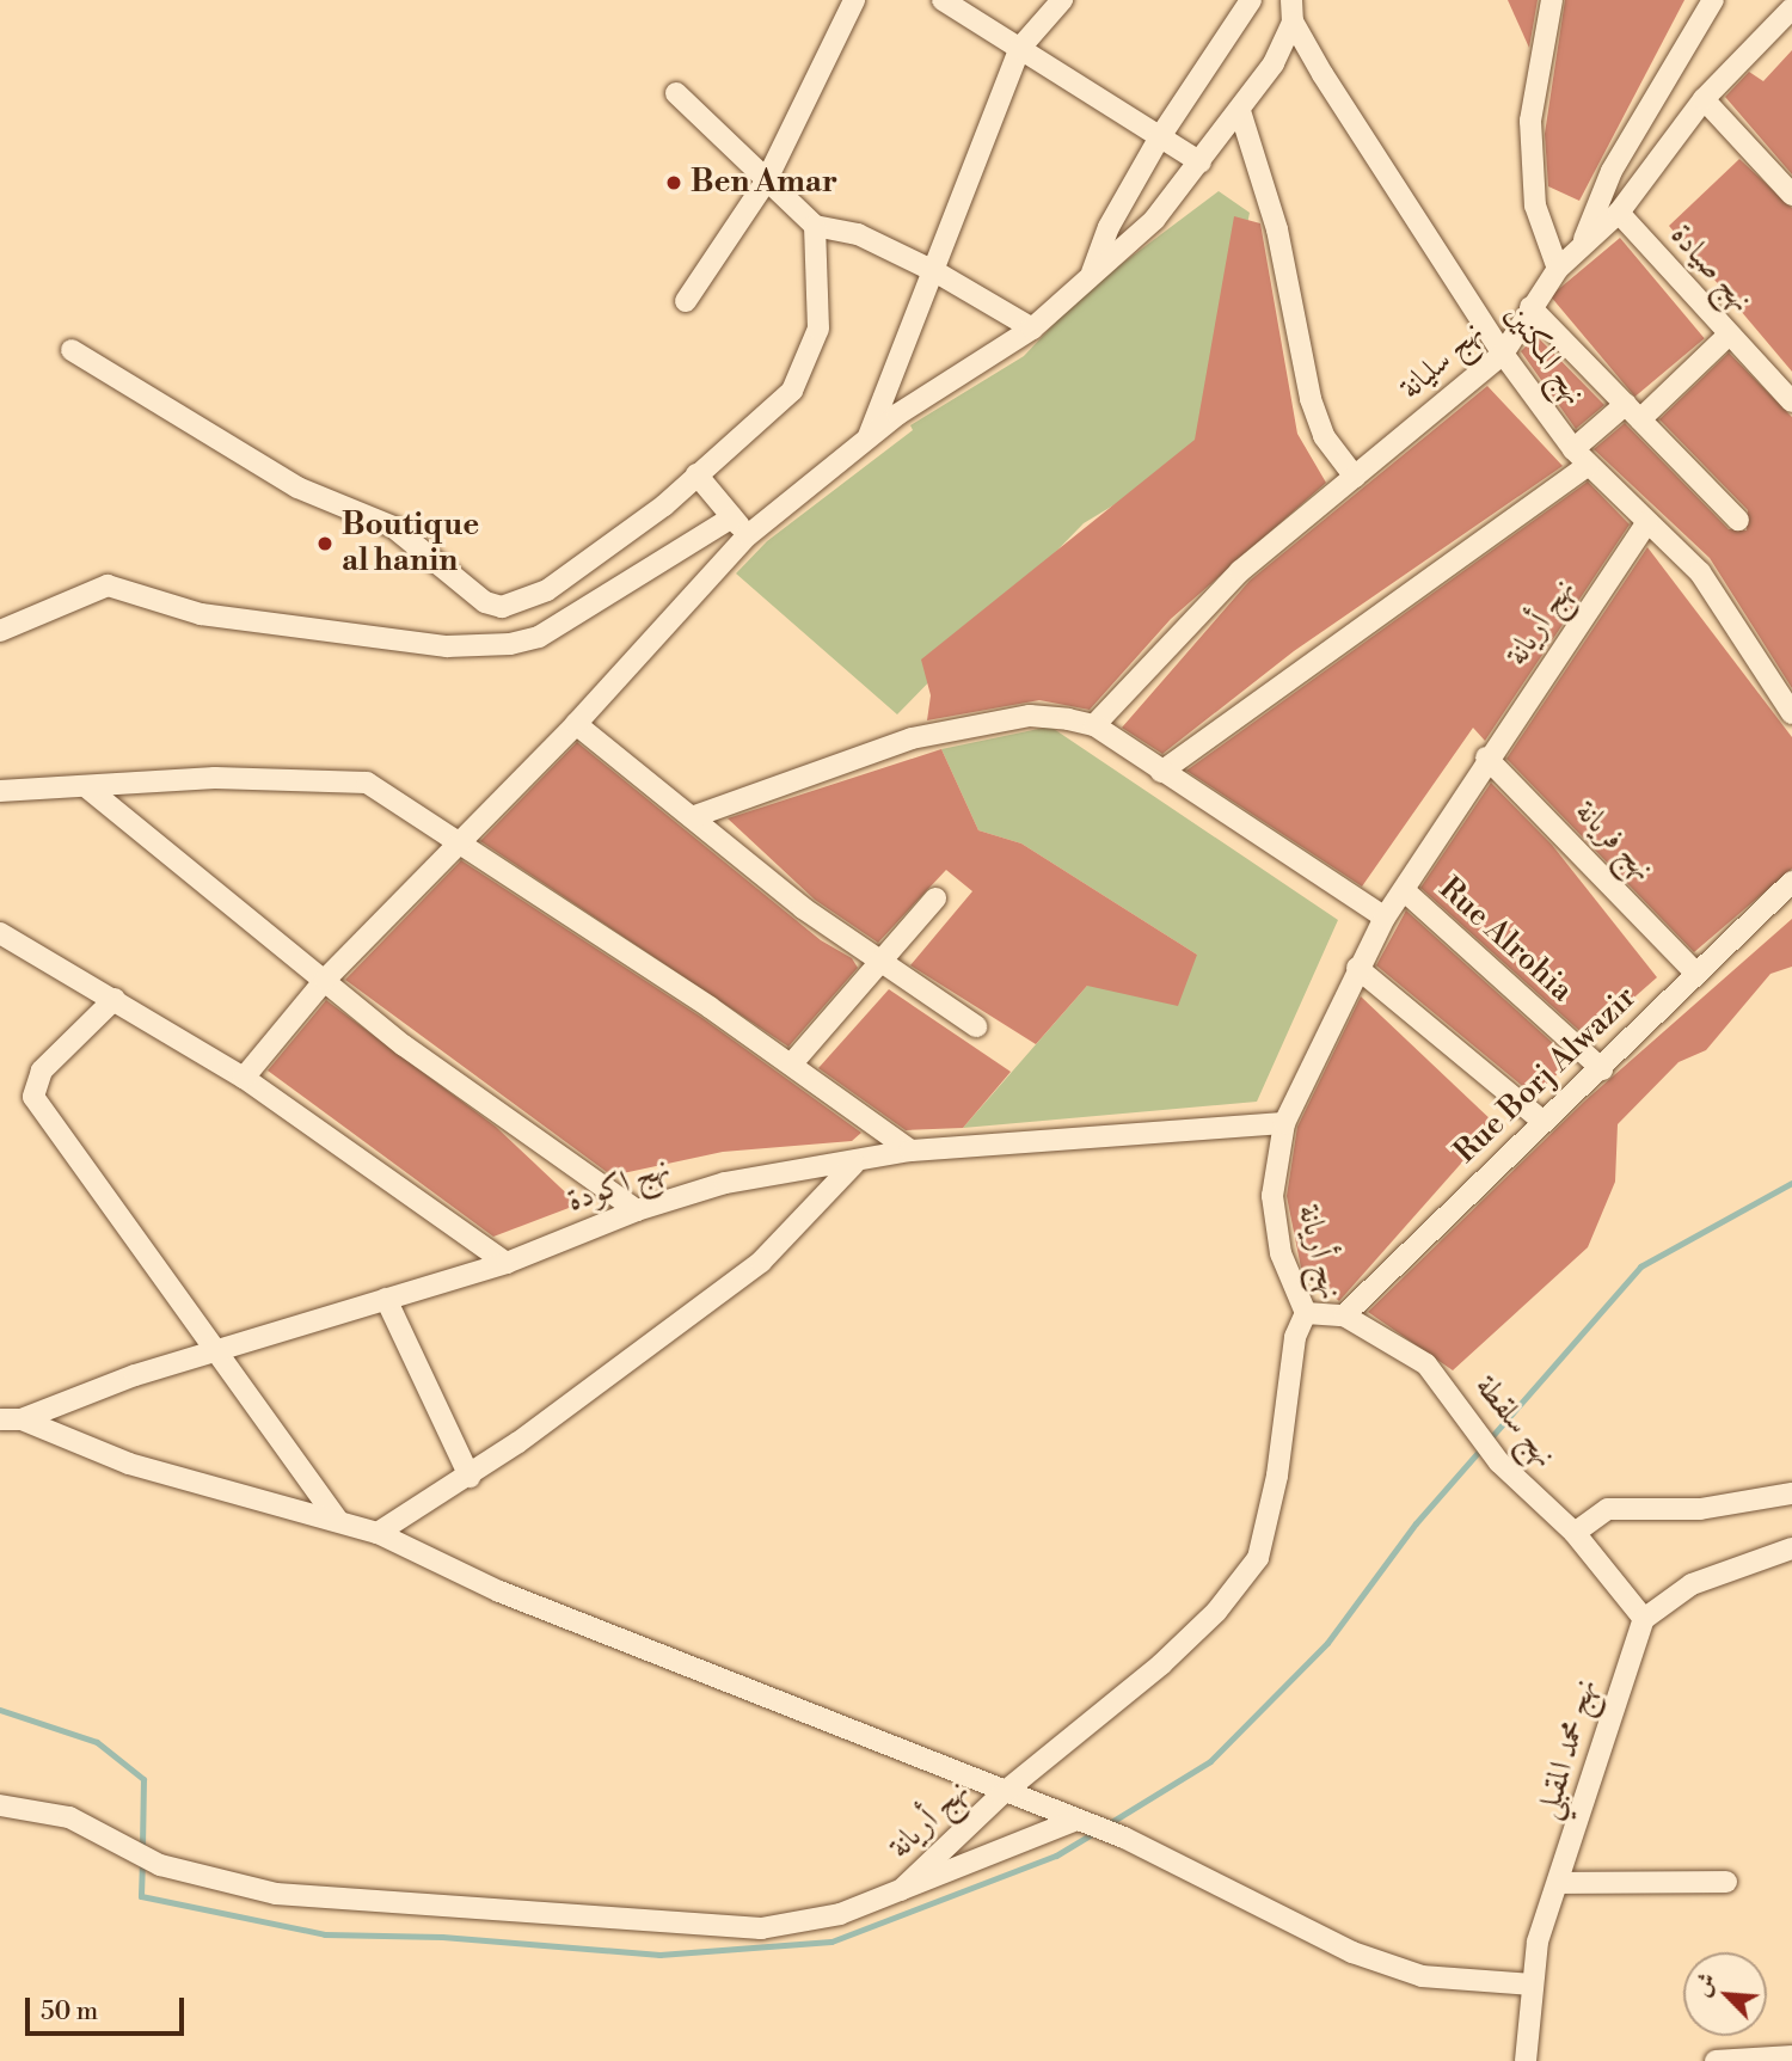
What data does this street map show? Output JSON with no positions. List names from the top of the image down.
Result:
{
  "streets": {
    "street": [
      "نهج صيادة",
      "نهج المكنين",
      "نهج سليانة",
      "نهج أريانة",
      "نهج فريانة",
      "Rue Alrohia",
      "Rue Borj Alwazir",
      "نهج اكودة",
      "نهج سلقطة",
      "نهج محمد المقبلي"
    ]
  },
  "crossings": [
    ["نهج صيادة", "نهج سليانة"],
    ["نهج المكنين", "نهج سليانة"],
    ["نهج المكنين", "نهج أريانة"],
    ["نهج أريانة", "نهج فريانة"],
    ["نهج أريانة", "Rue Alrohia"],
    ["نهج أريانة", "نهج اكودة"],
    ["نهج أريانة", "نهج سلقطة"],
    ["نهج فريانة", "Rue Borj Alwazir"],
    ["Rue Alrohia", "Rue Borj Alwazir"],
    ["Rue Borj Alwazir", "نهج سلقطة"],
    ["نهج سلقطة", "نهج محمد المقبلي"]
  ],
  "places": ["Ben Amar", "Boutique al hanin"],
  "scale_bar": "50 m",
  "north": "top left"
}
